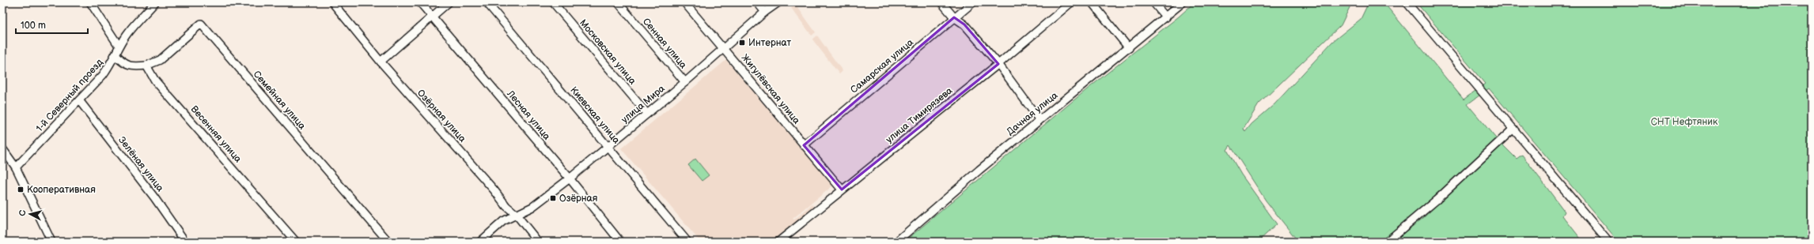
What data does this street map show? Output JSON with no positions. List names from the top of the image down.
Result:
{
  "streets": {
    "street": [
      "Сенная улица",
      "Московская улица",
      "Самарская улица",
      "Жигулёвская улица",
      "1-й Северный проезд",
      "Семейная улица",
      "улица Мира",
      "Дачная улица",
      "Лесная улица",
      "Киевская улица",
      "улица Тимирязева",
      "Озёрная улица",
      "Весенняя улица",
      "Зелёная улица"
    ]
  },
  "crossings": [
    ["Сенная улица", "улица Мира"],
    ["Московская улица", "улица Мира"],
    ["Самарская улица", "Жигулёвская улица"],
    ["Жигулёвская улица", "улица Мира"],
    ["Жигулёвская улица", "улица Тимирязева"],
    ["1-й Северный проезд", "Зелёная улица"],
    ["Семейная улица", "Весенняя улица"],
    ["улица Мира", "Лесная улица"],
    ["улица Мира", "Киевская улица"],
    ["улица Мира", "Озёрная улица"]
  ],
  "parks": ["СНТ Нефтяник"],
  "places": {
    "transit": ["Интернат", "Кооперативная", "Озёрная"]
  },
  "scale_bar": "100 m",
  "north": "left"
}
